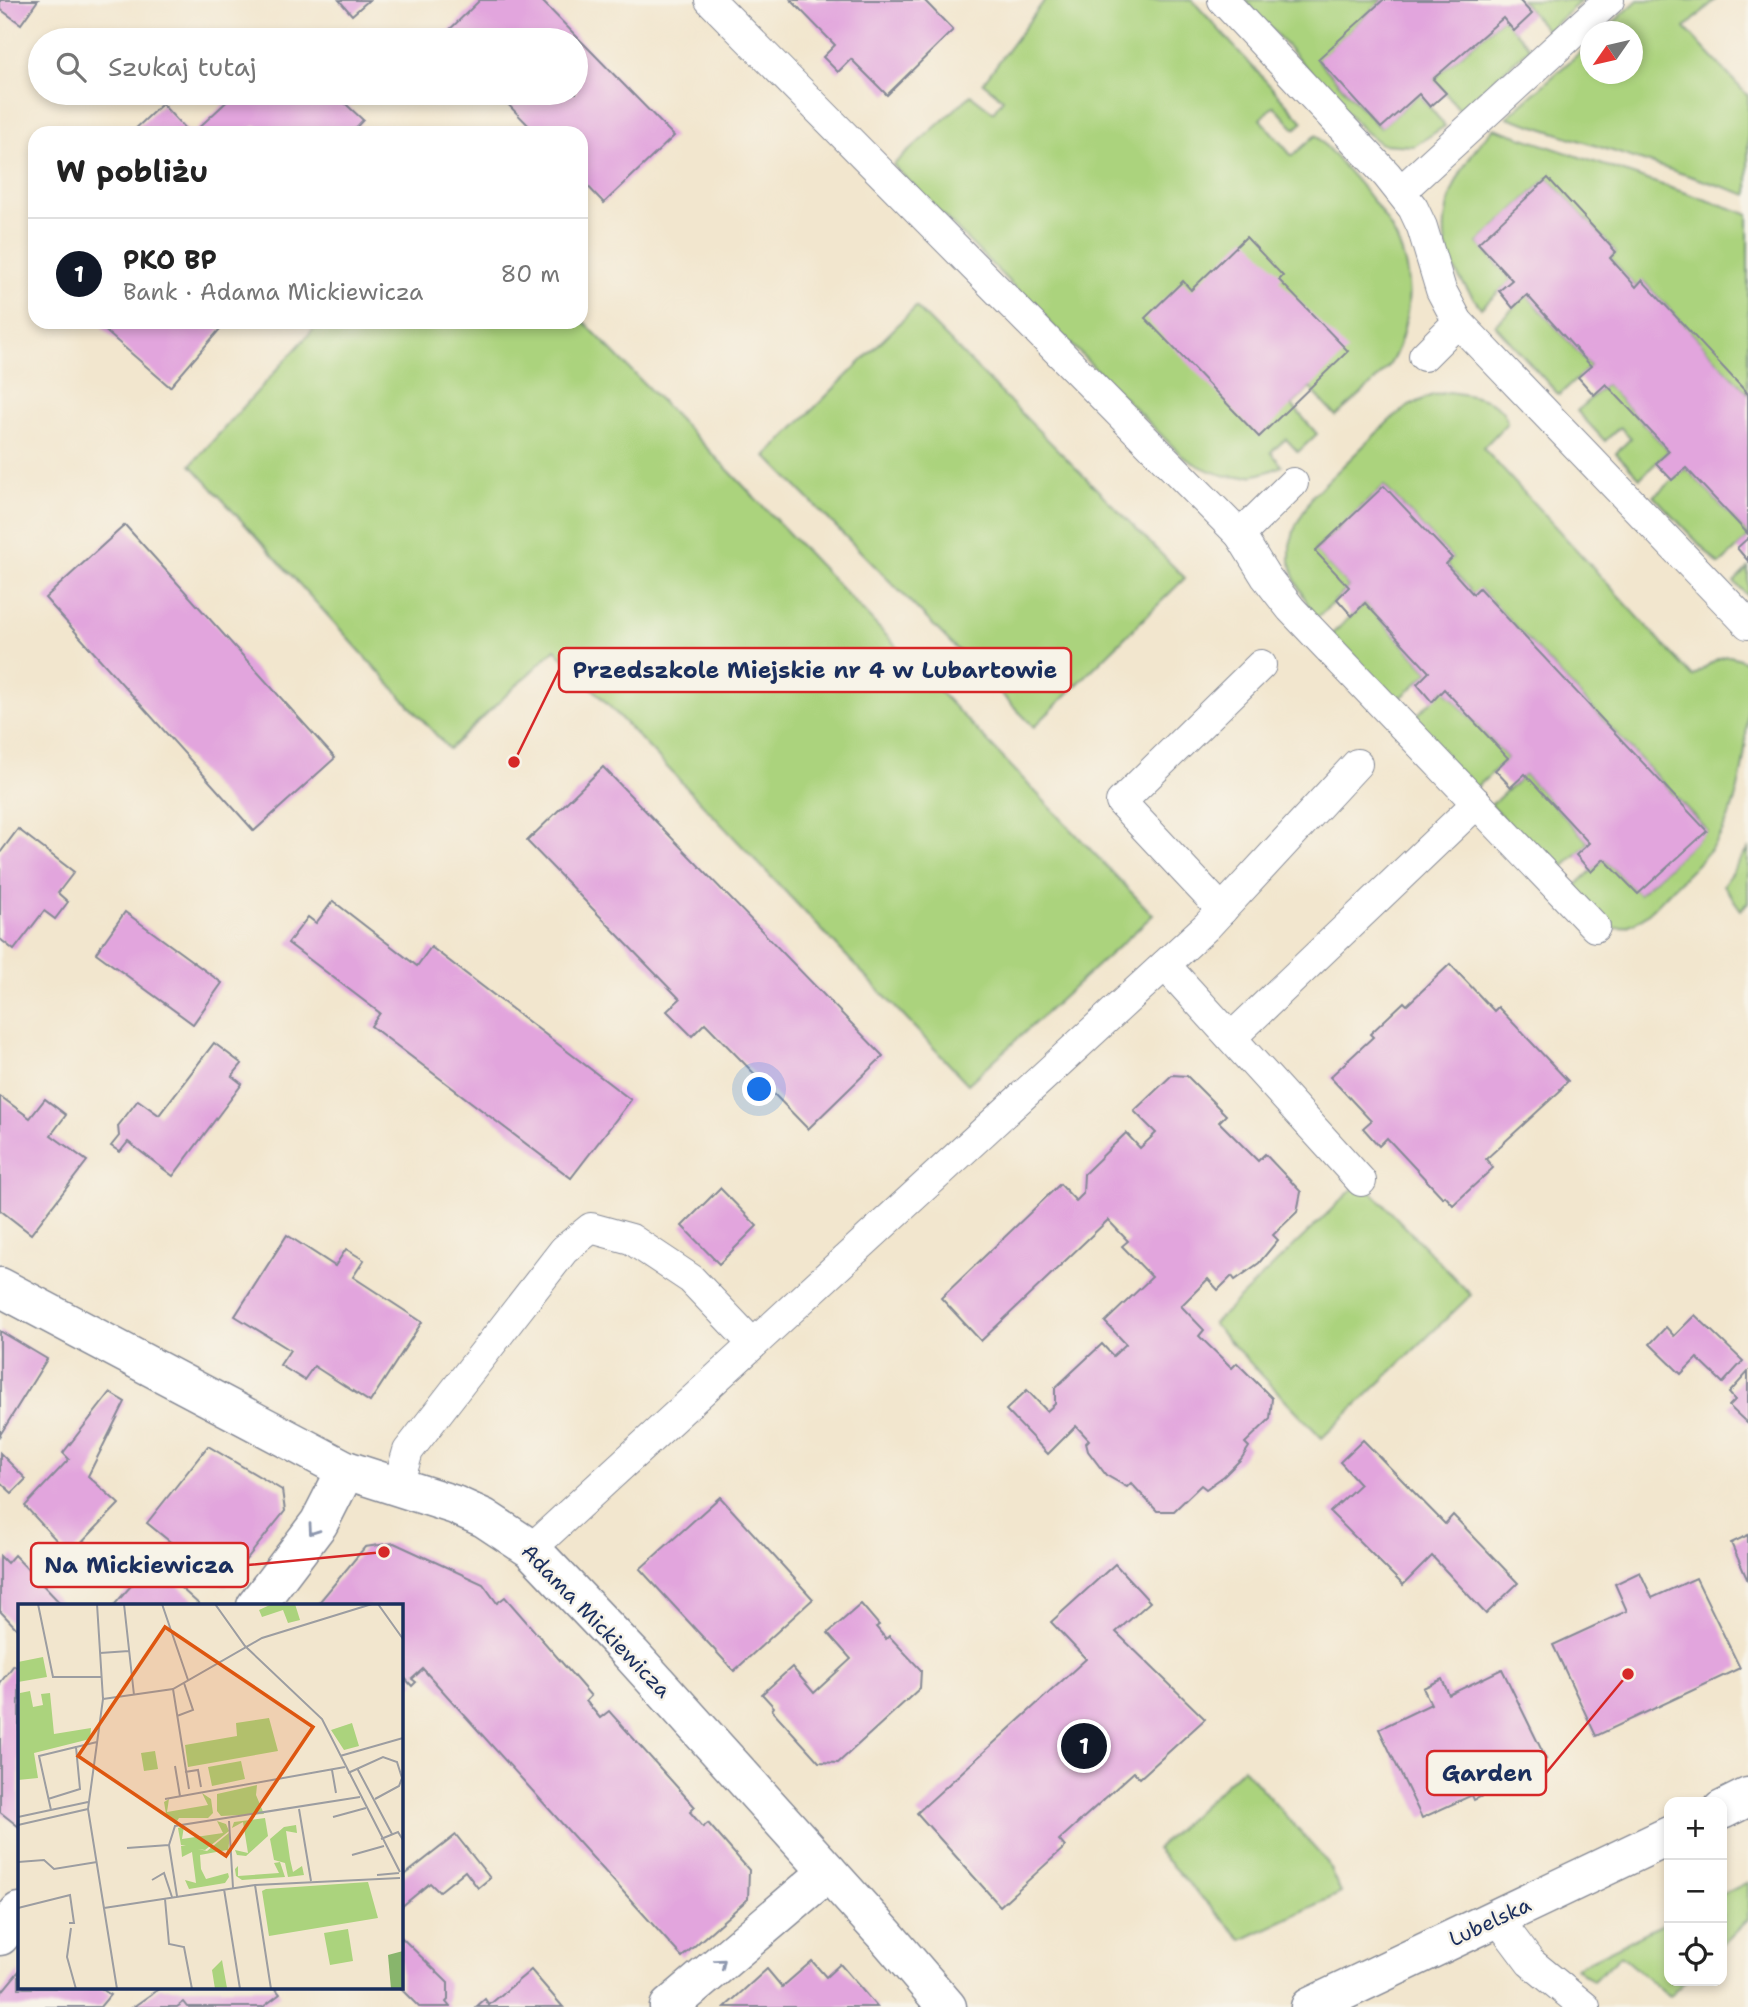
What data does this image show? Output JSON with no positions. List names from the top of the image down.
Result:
{
  "streets": {
    "street": ["Adama Mickiewicza", "Lubelska"]
  },
  "places": ["Przedszkole Miejskie nr 4 w Lubartowie", "Na Mickiewicza", "Garden"],
  "north": "bottom left",
  "page": {
    "search": "Szukaj tutaj",
    "heading": "W pobliżu",
    "list": [
      {
        "mark": "1",
        "name": "PKO BP",
        "note": "Bank · Adama Mickiewicza",
        "value": "80 m"
      }
    ],
    "pins": "1",
    "map_buttons": ["+", "−"]
  }
}
